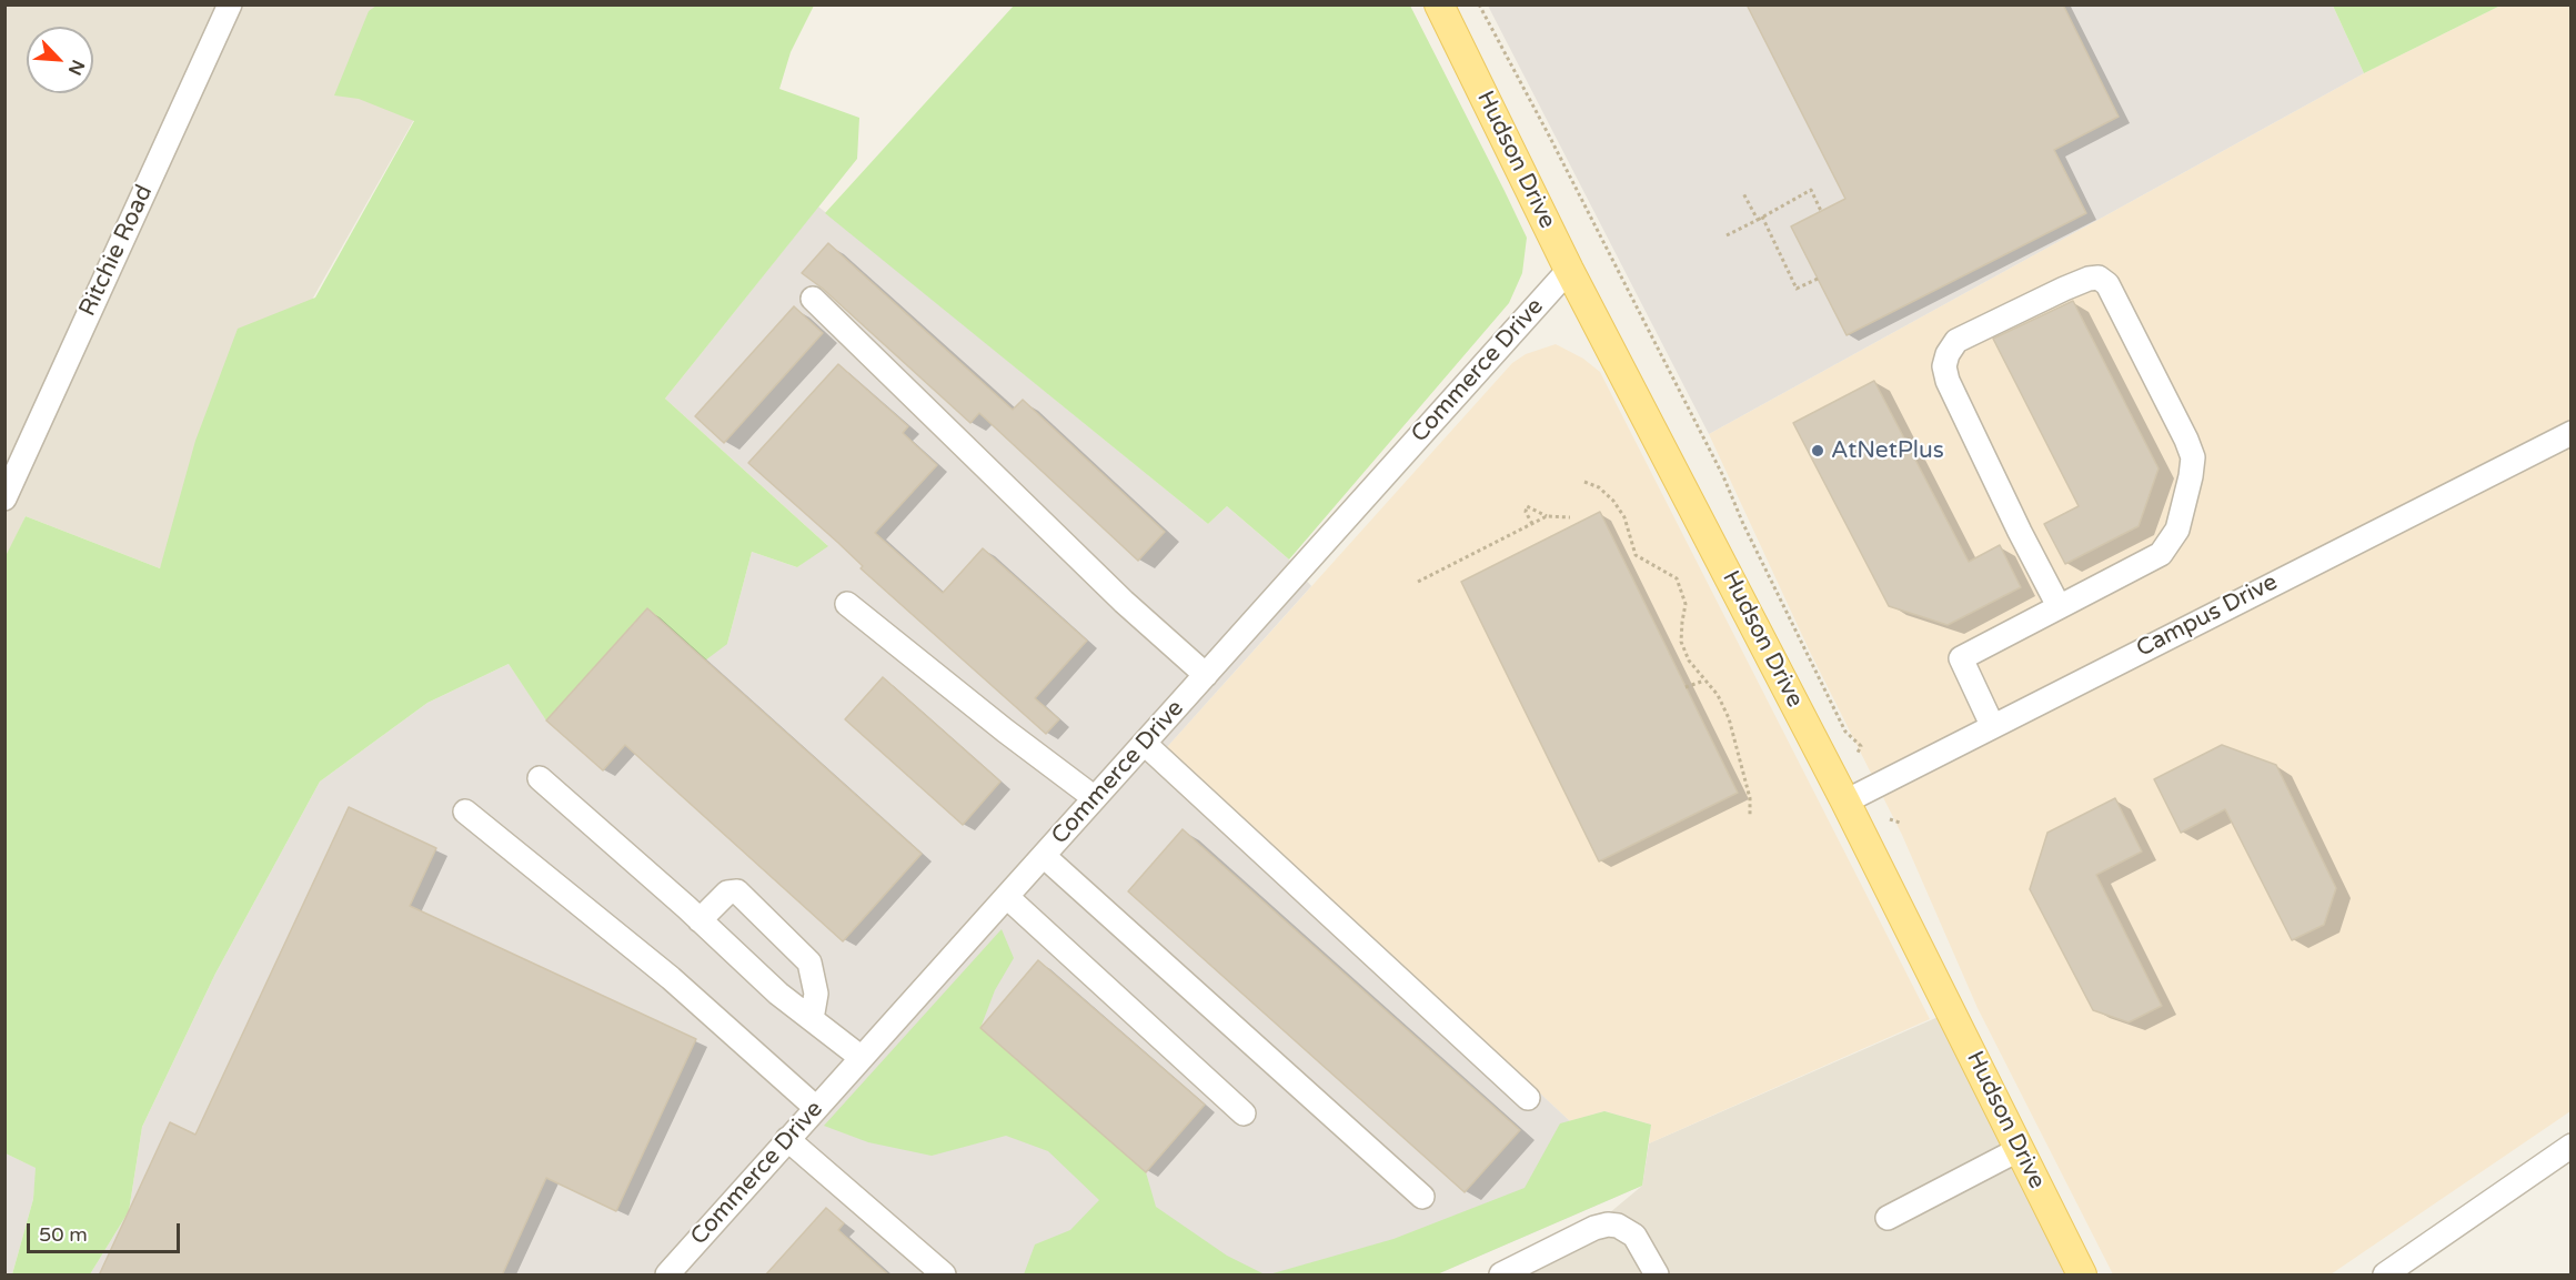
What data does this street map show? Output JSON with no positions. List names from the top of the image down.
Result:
{
  "streets": {
    "main road": ["Hudson Drive"],
    "street": ["Ritchie Road", "Commerce Drive", "Campus Drive"]
  },
  "crossings": [
    ["Hudson Drive", "Commerce Drive"],
    ["Hudson Drive", "Campus Drive"]
  ],
  "places": ["AtNetPlus"],
  "scale_bar": "50 m",
  "north": "bottom right"
}
